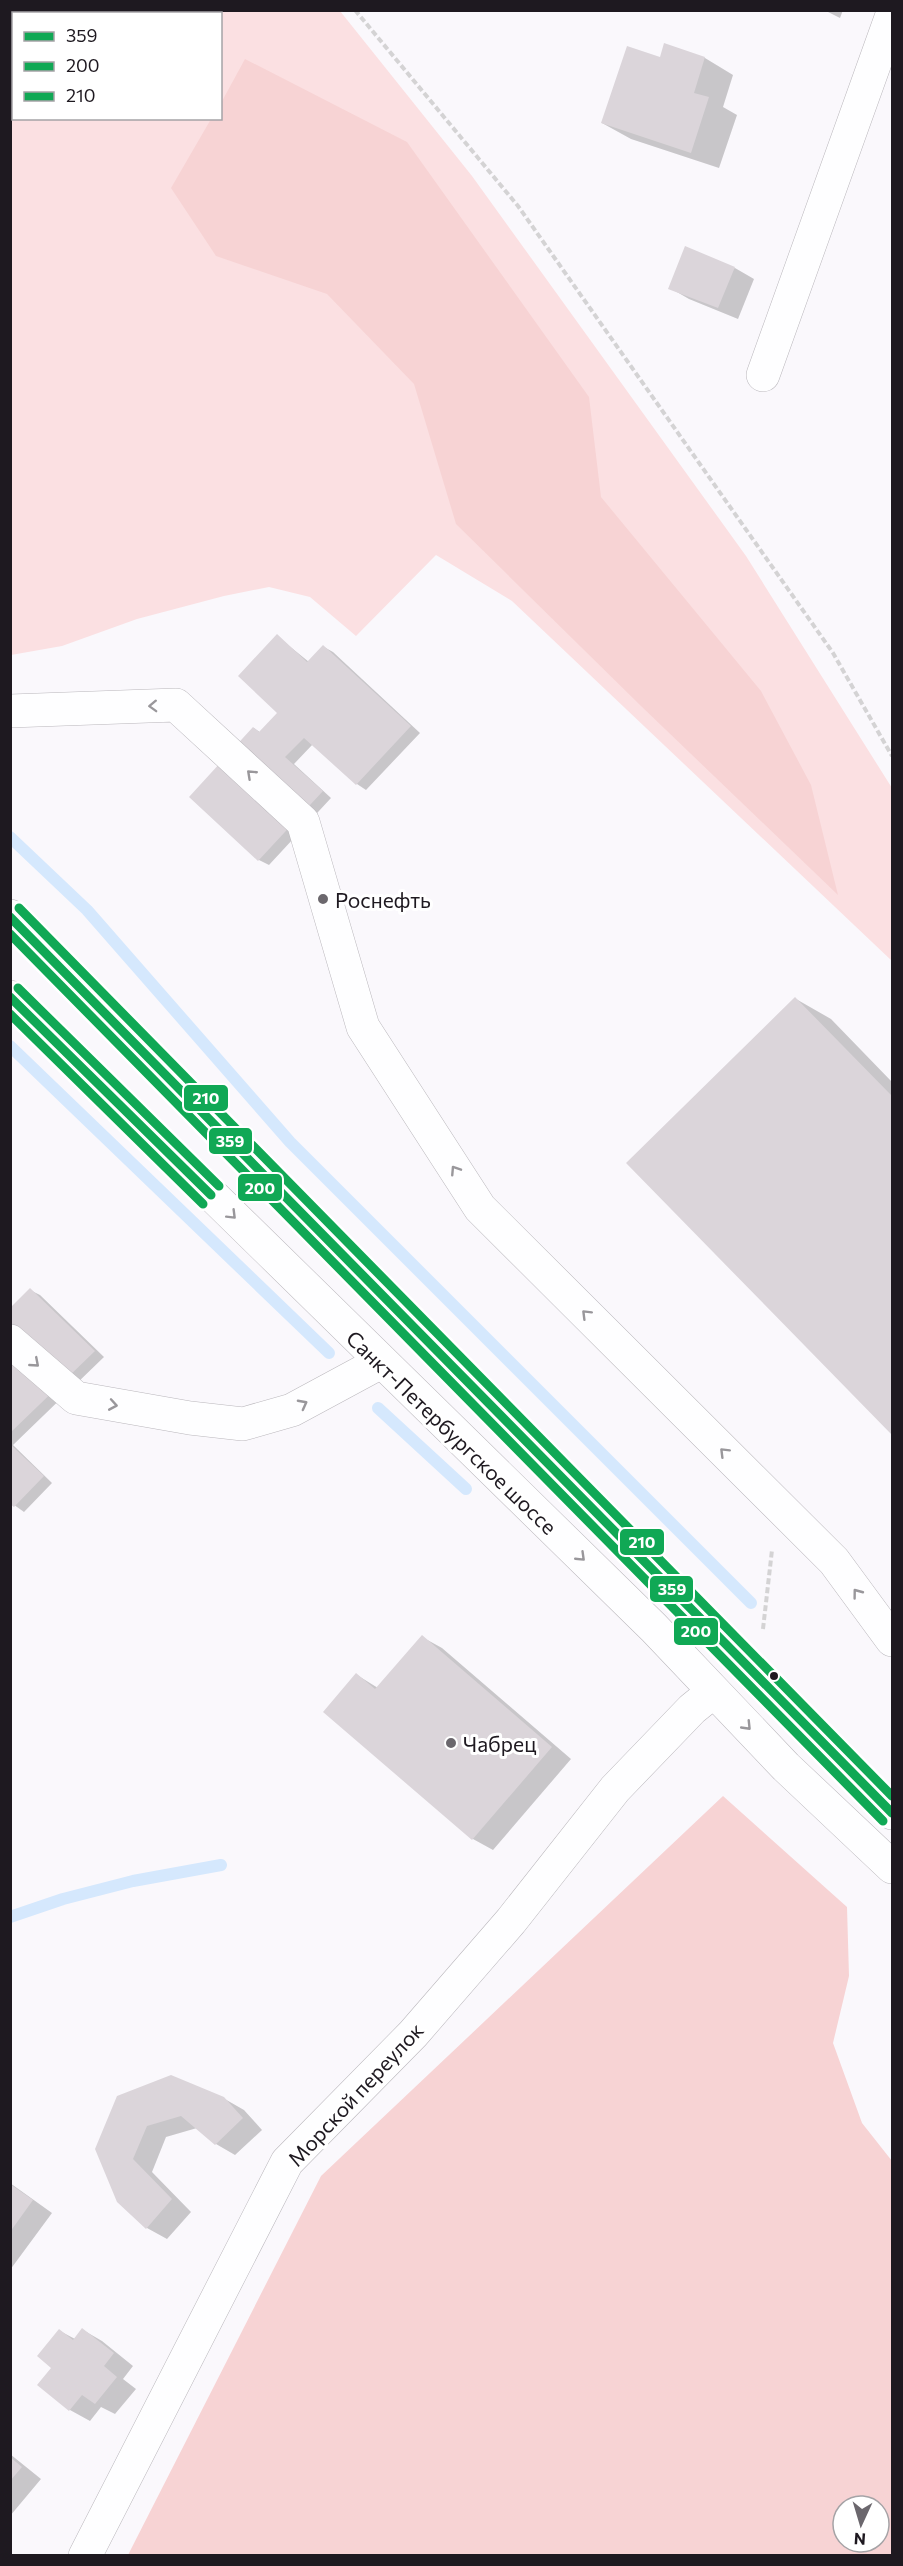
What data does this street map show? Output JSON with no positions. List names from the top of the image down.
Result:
{
  "streets": {
    "main road": ["Санкт-Петербургское шоссе", "Морской переулок"]
  },
  "crossings": [
    ["Санкт-Петербургское шоссе", "Морской переулок"]
  ],
  "places": ["Роснефть", "Чабрец"],
  "lines": ["transit line 210", "transit line 359", "transit line 200"],
  "legend": ["359", "200", "210"],
  "north": "bottom"
}
